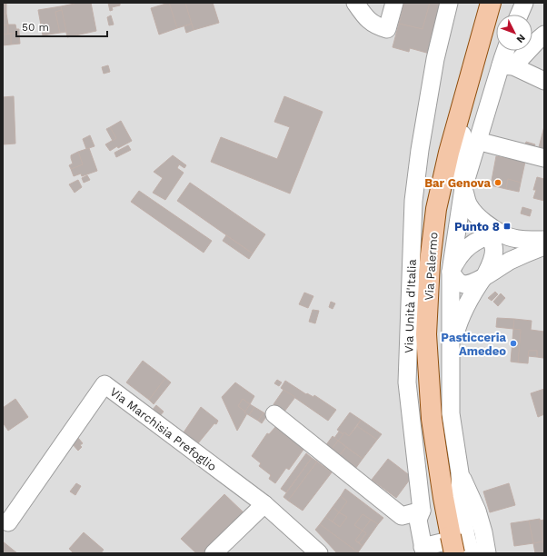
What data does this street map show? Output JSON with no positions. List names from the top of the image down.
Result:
{
  "streets": {
    "main road": ["Via Palermo"],
    "street": ["Via Unità d'Italia", "Via Marchisia Prefoglio"]
  },
  "crossings": [
    ["Via Palermo", "Via Unità d'Italia"]
  ],
  "places": {
    "other": ["Bar Genova", "Pasticceria Amedeo"],
    "transit": ["Punto 8"]
  },
  "scale_bar": "50 m",
  "north": "bottom right"
}
